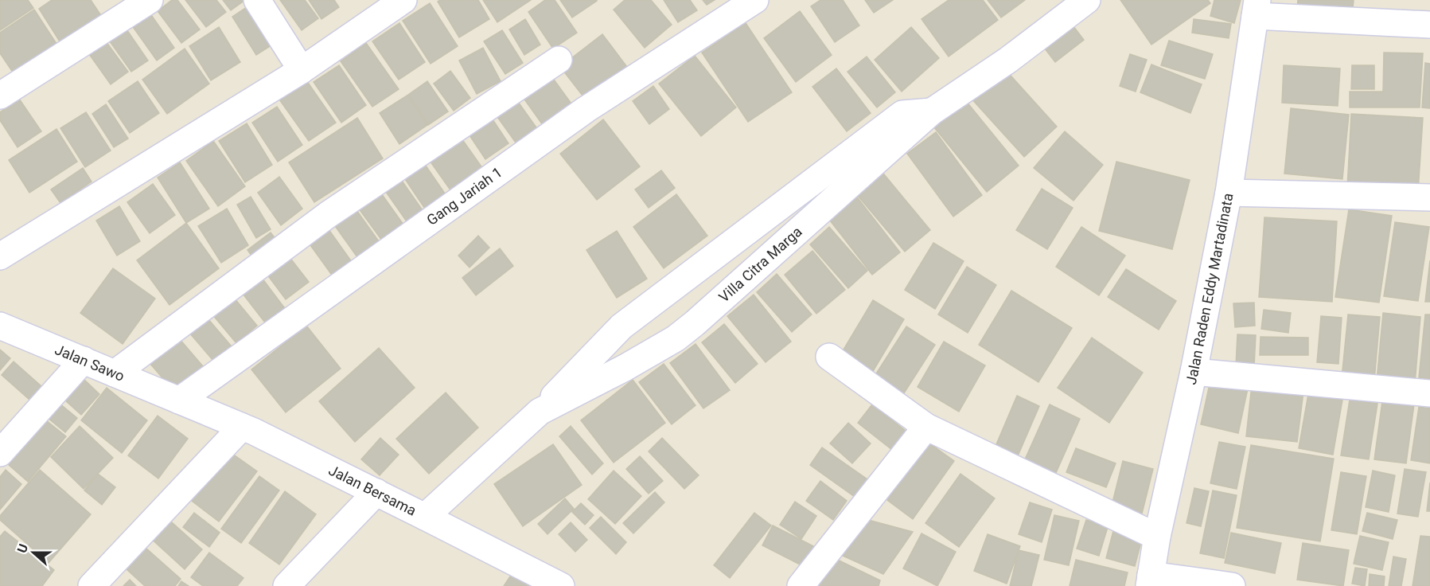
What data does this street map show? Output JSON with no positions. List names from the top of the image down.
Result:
{
  "streets": {
    "street": [
      "Gang Jariah 1",
      "Villa Citra Marga",
      "Jalan Raden Eddy Martadinata",
      "Jalan Sawo",
      "Jalan Bersama"
    ]
  },
  "crossings": [
    ["Gang Jariah 1", "Jalan Sawo"],
    ["Gang Jariah 1", "Jalan Bersama"],
    ["Villa Citra Marga", "Jalan Bersama"],
    ["Jalan Sawo", "Jalan Bersama"]
  ],
  "north": "left"
}
